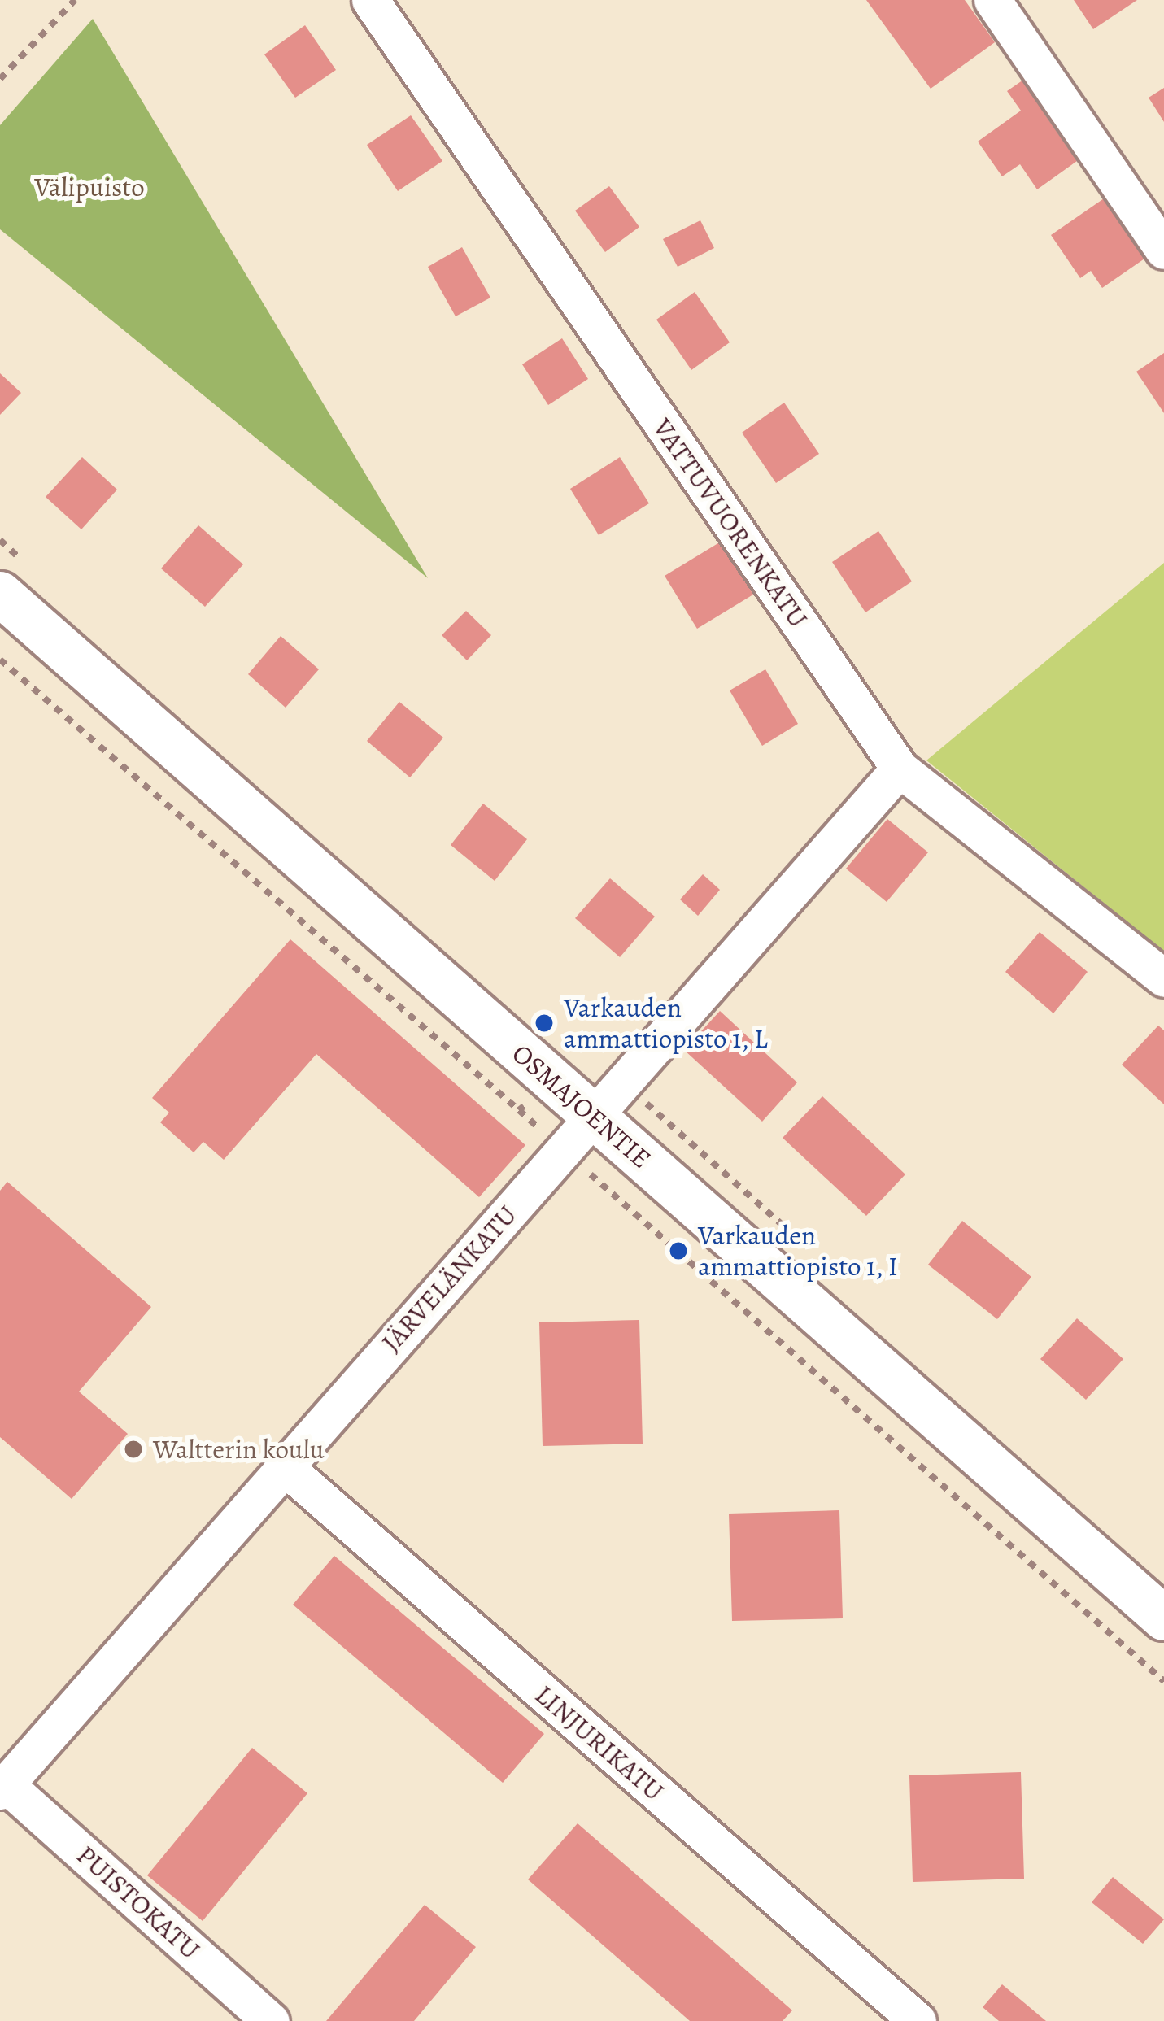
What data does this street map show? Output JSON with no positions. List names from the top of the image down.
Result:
{
  "streets": {
    "street": [
      "VATTUVUORENKATU",
      "OSMAJOENTIE",
      "JÄRVELÄNKATU",
      "LINJURIKATU",
      "PUISTOKATU"
    ]
  },
  "crossings": [
    ["VATTUVUORENKATU", "JÄRVELÄNKATU"],
    ["OSMAJOENTIE", "JÄRVELÄNKATU"],
    ["JÄRVELÄNKATU", "LINJURIKATU"],
    ["JÄRVELÄNKATU", "PUISTOKATU"]
  ],
  "parks": ["Välipuisto"],
  "places": ["Varkauden ammattiopisto 1, L", "Varkauden ammattiopisto 1, I", "Waltterin koulu"]
}
